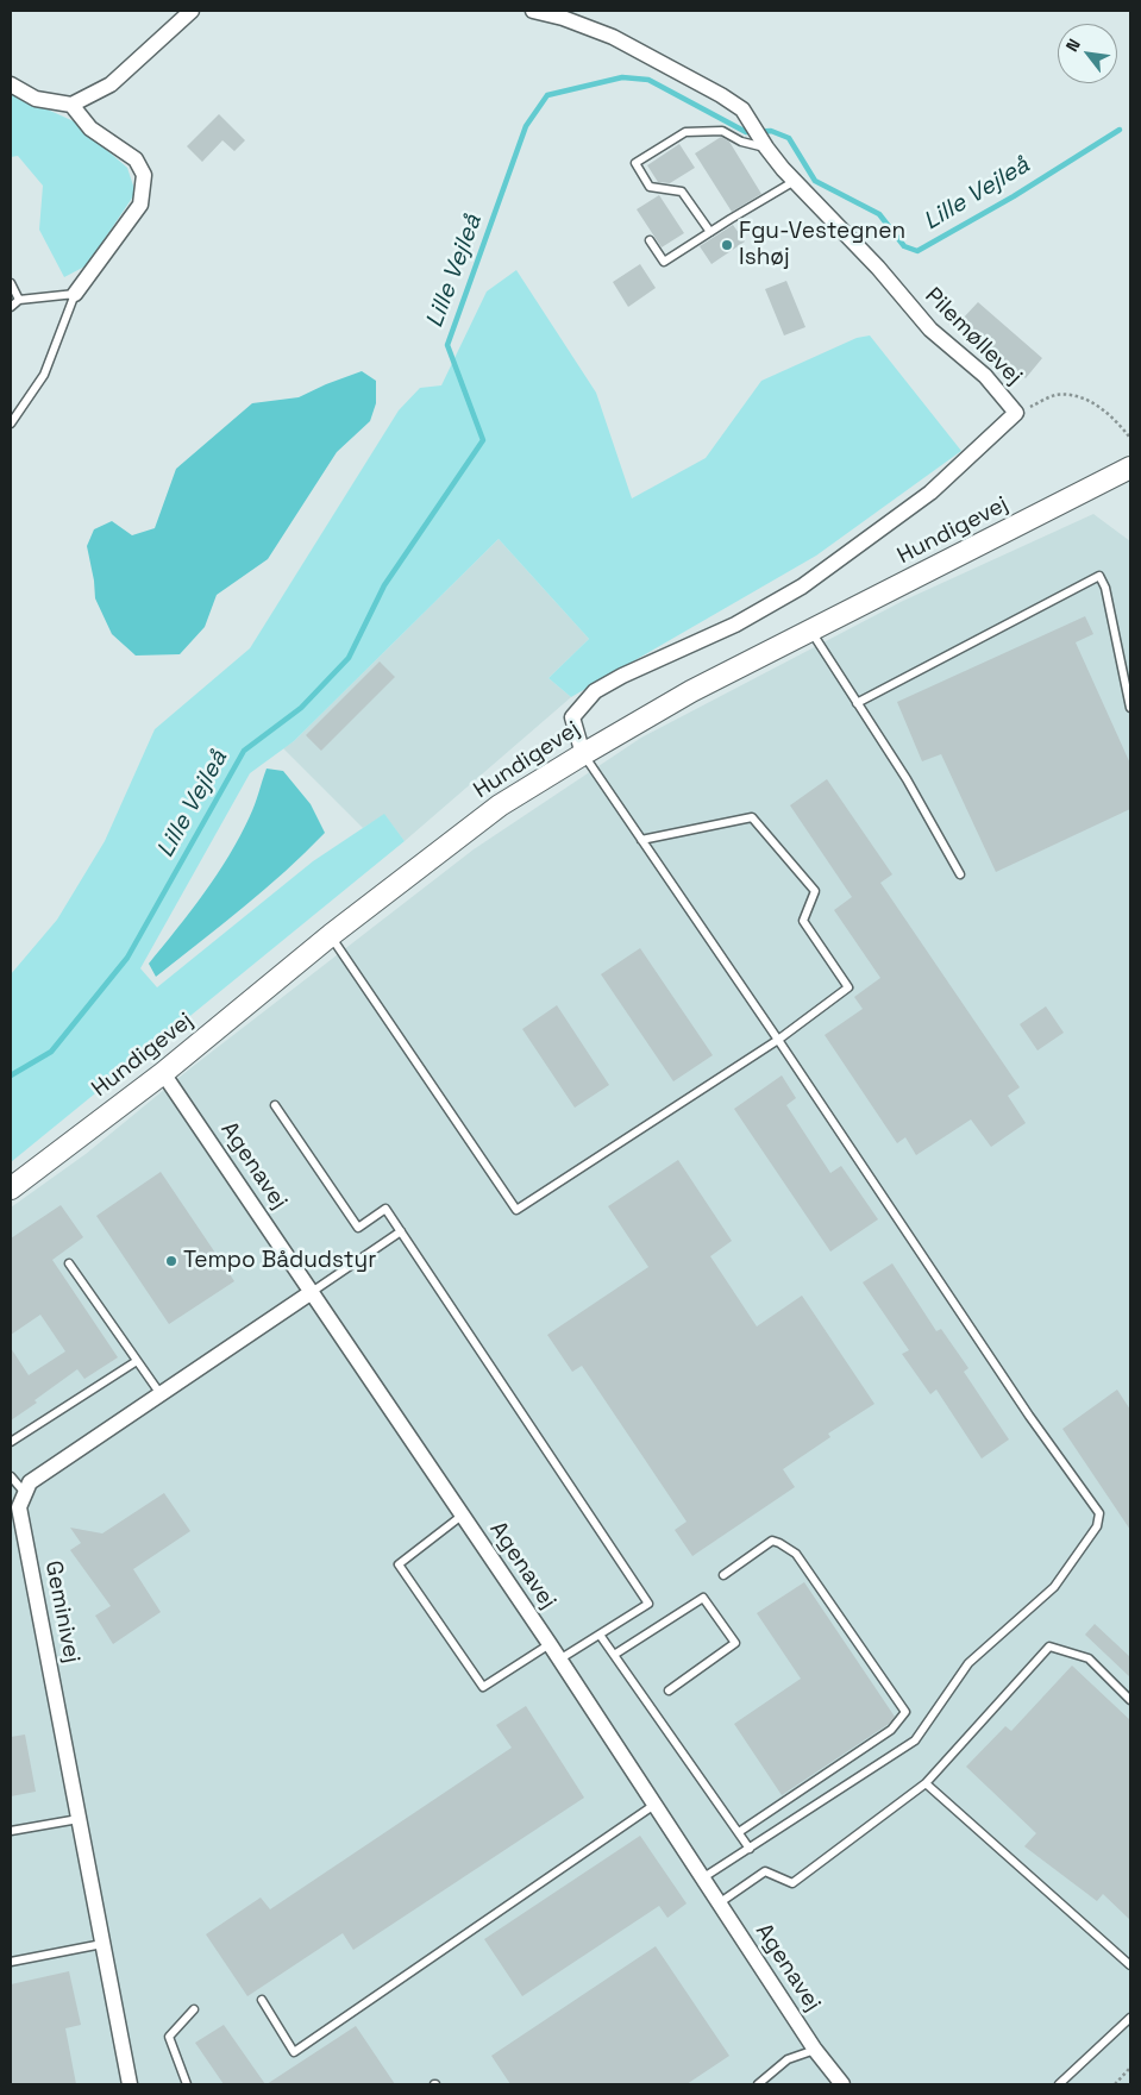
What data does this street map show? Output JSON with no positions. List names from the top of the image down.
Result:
{
  "streets": {
    "street": [
      "Pilemøllevej",
      "Hundigevej",
      "Agenavej",
      "Geminivej"
    ]
  },
  "crossings": [
    ["Pilemøllevej", "Hundigevej"],
    ["Hundigevej", "Agenavej"]
  ],
  "water": ["Lille Vejleå"],
  "places": ["Fgu-Vestegnen Ishøj", "Tempo Bådudstyr"],
  "north": "top left"
}
